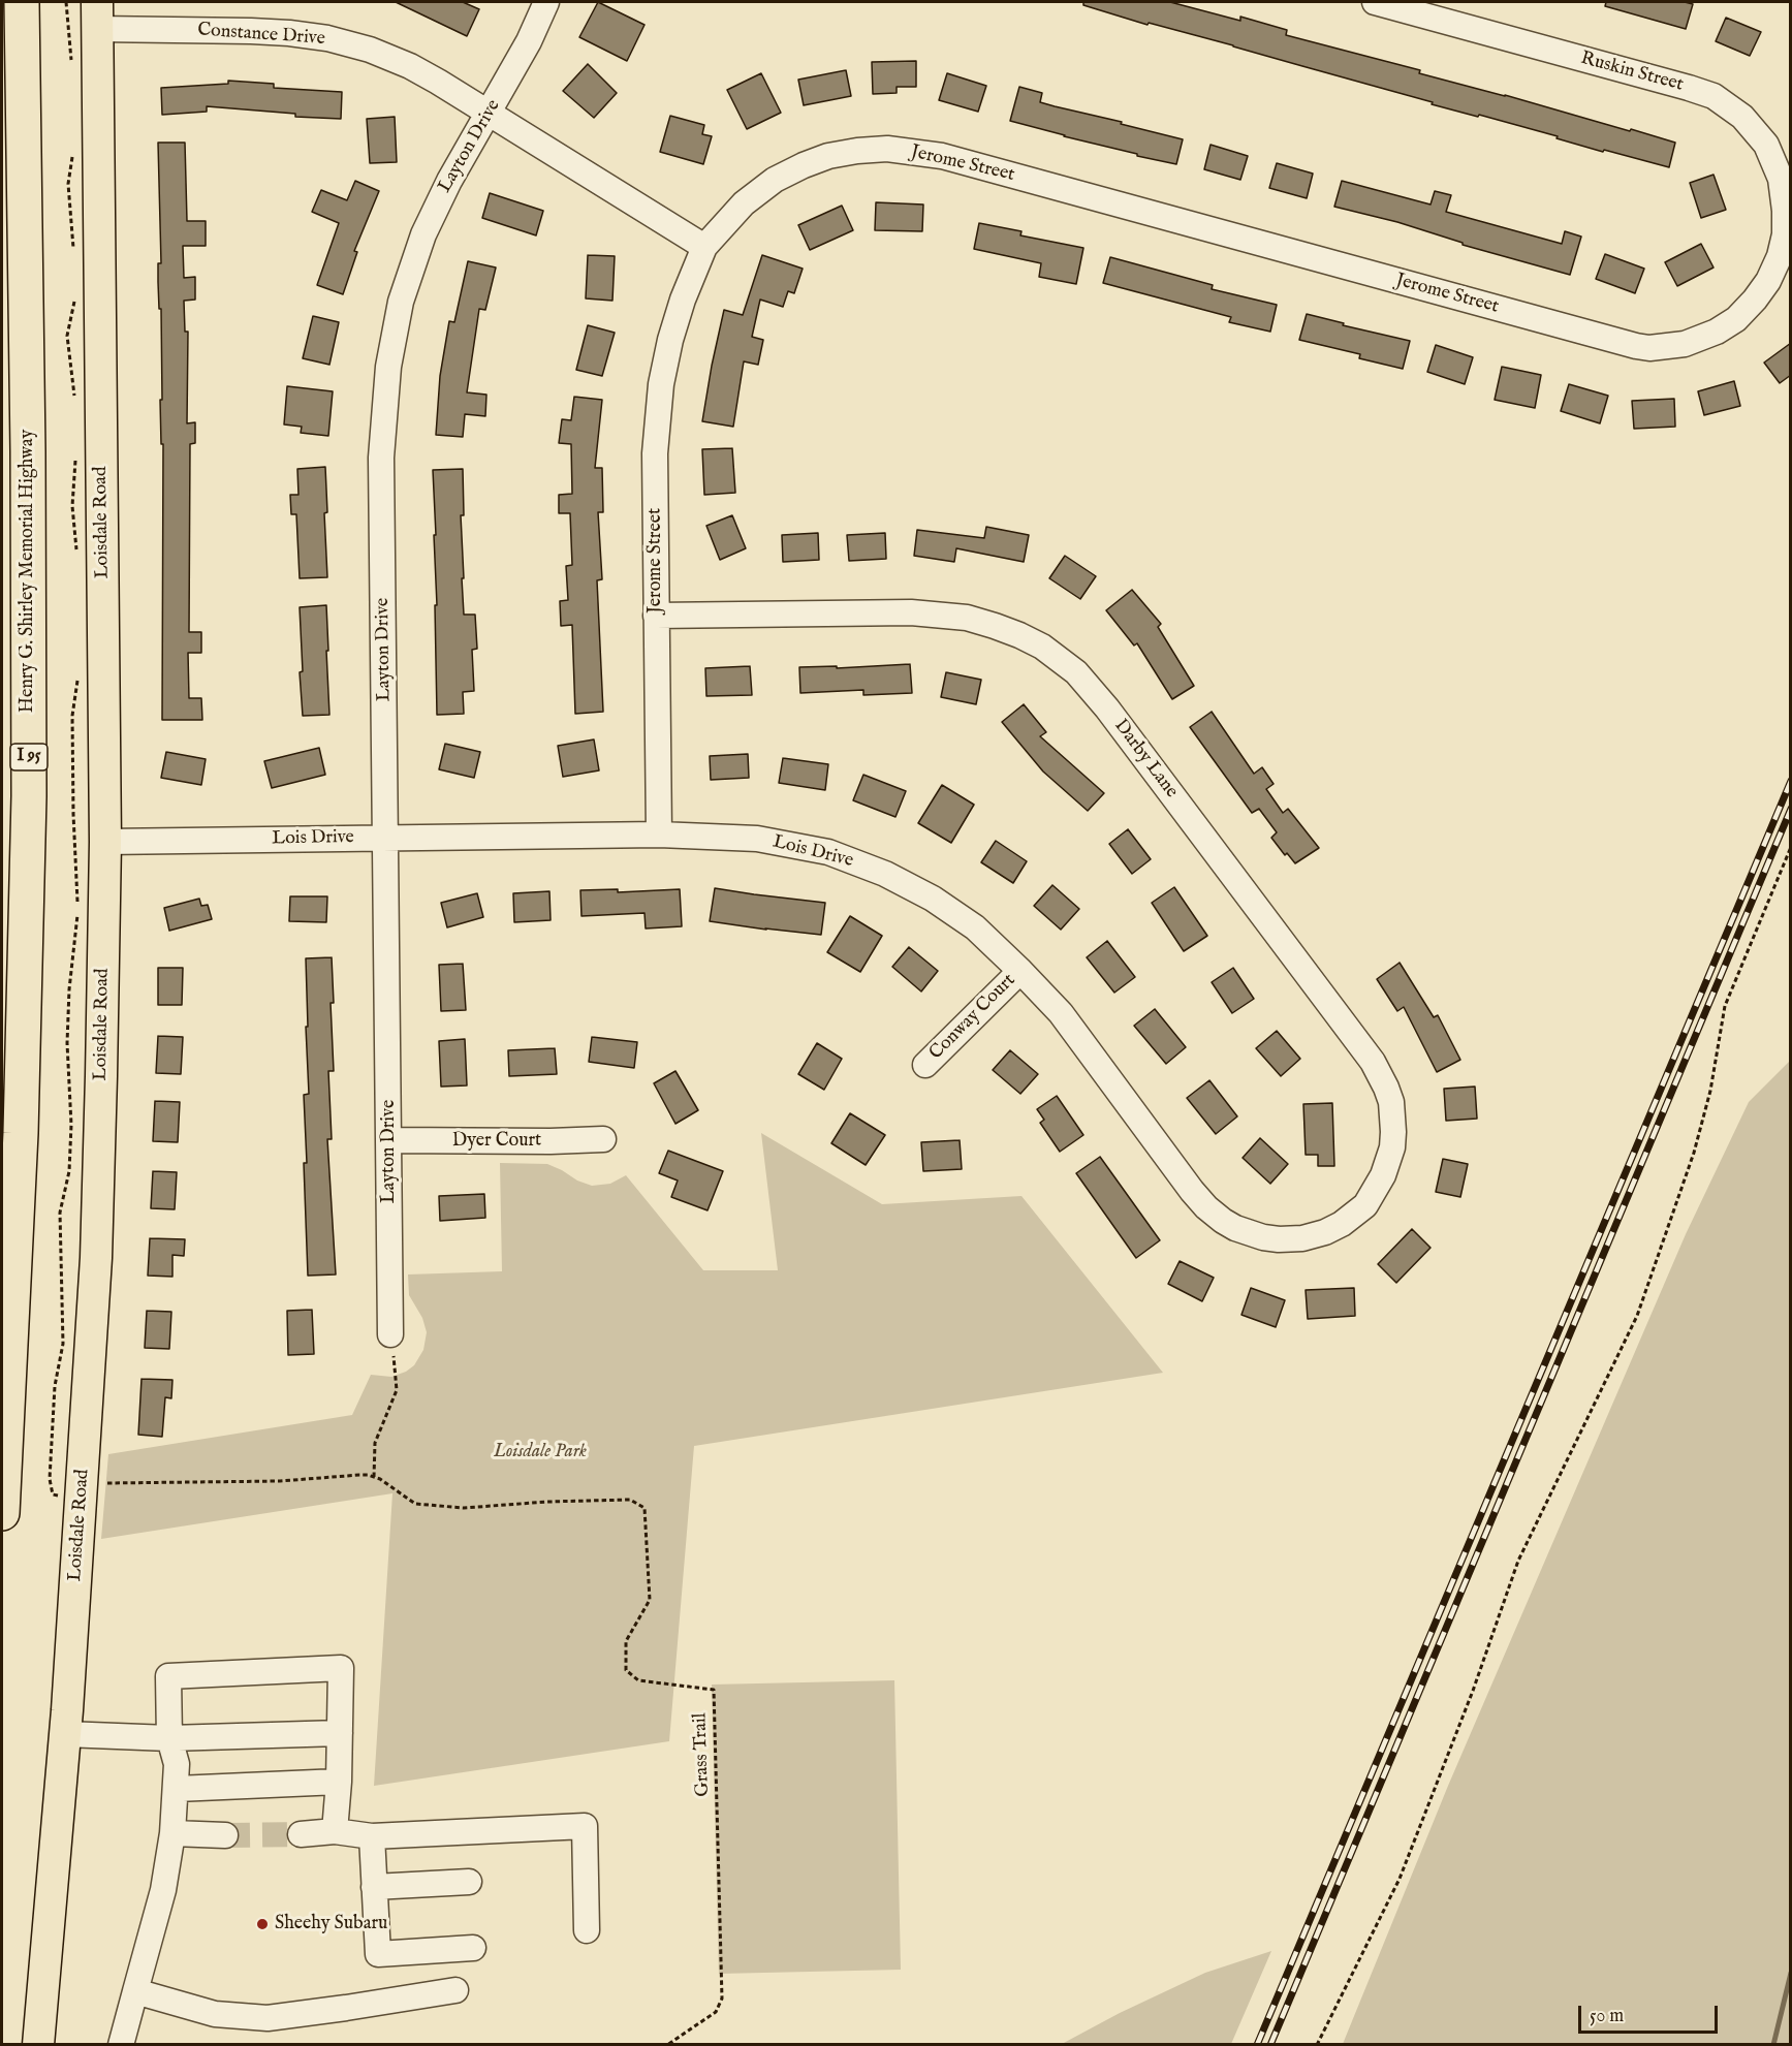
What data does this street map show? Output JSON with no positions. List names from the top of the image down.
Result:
{
  "streets": {
    "highway": ["Henry G. Shirley Memorial Highway", "I 95"],
    "main road": ["Loisdale Road"],
    "street": [
      "Constance Drive",
      "Ruskin Street",
      "Layton Drive",
      "Jerome Street",
      "Darby Lane",
      "Lois Drive",
      "Conway Court",
      "Dyer Court"
    ],
    "path": ["Grass Trail"]
  },
  "crossings": [
    ["Constance Drive", "Layton Drive"],
    ["Constance Drive", "Jerome Street"],
    ["Constance Drive", "Loisdale Road"],
    ["Ruskin Street", "Jerome Street"],
    ["Layton Drive", "Lois Drive"],
    ["Layton Drive", "Dyer Court"],
    ["Jerome Street", "Darby Lane"],
    ["Jerome Street", "Lois Drive"],
    ["Loisdale Road", "Lois Drive"],
    ["Darby Lane", "Lois Drive"],
    ["Lois Drive", "Conway Court"]
  ],
  "parks": ["Loisdale Park"],
  "places": ["Sheehy Subaru"],
  "scale_bar": "50 m"
}
